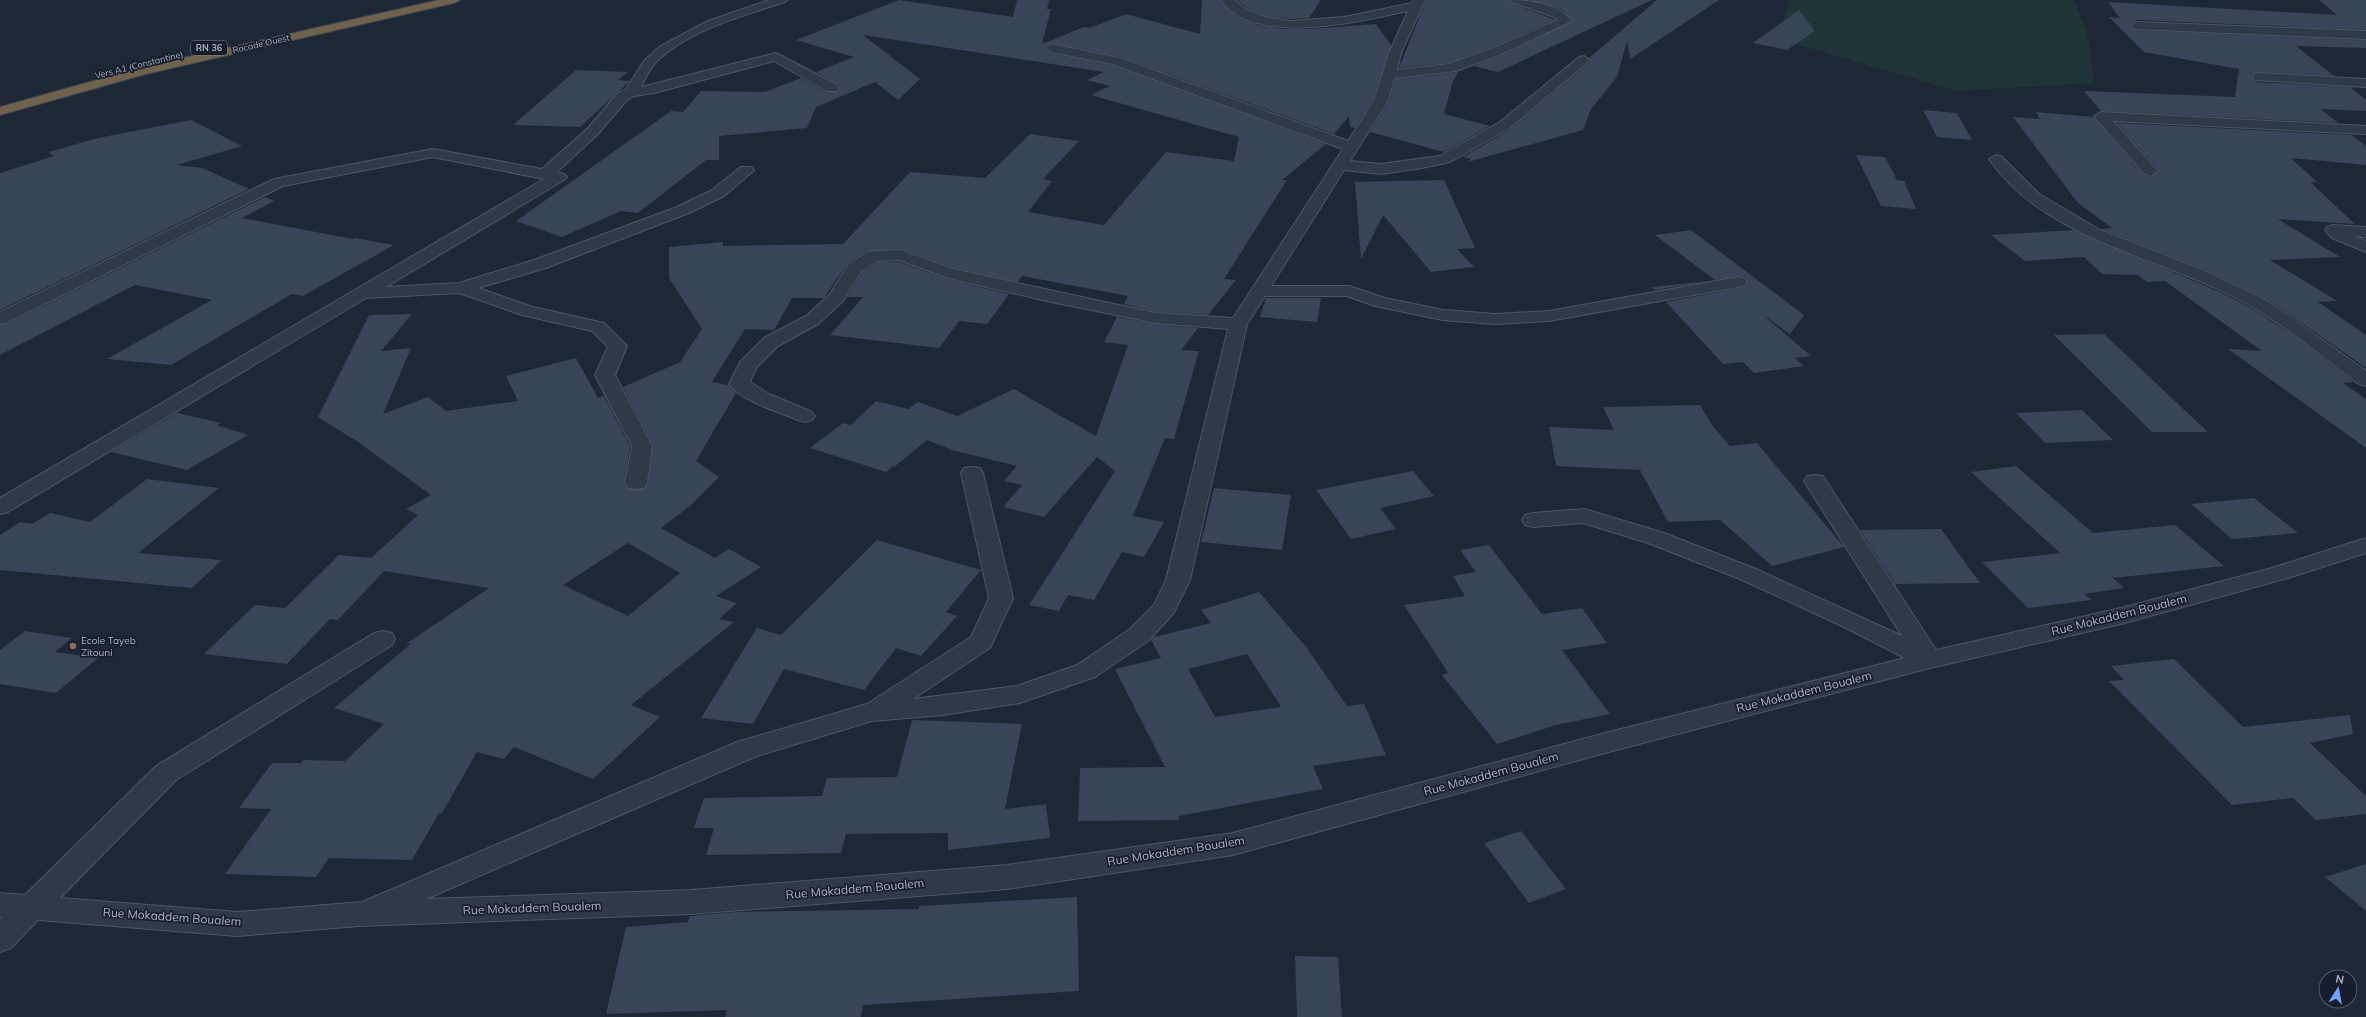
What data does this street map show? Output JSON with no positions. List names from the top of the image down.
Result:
{
  "streets": {
    "highway": ["Rocade Ouest", "RN 36", "Vers A1 (Constantine)"],
    "street": ["Rue Mokaddem Boualem"]
  },
  "places": ["Ecole Tayeb Zitouni"],
  "north": "top"
}
